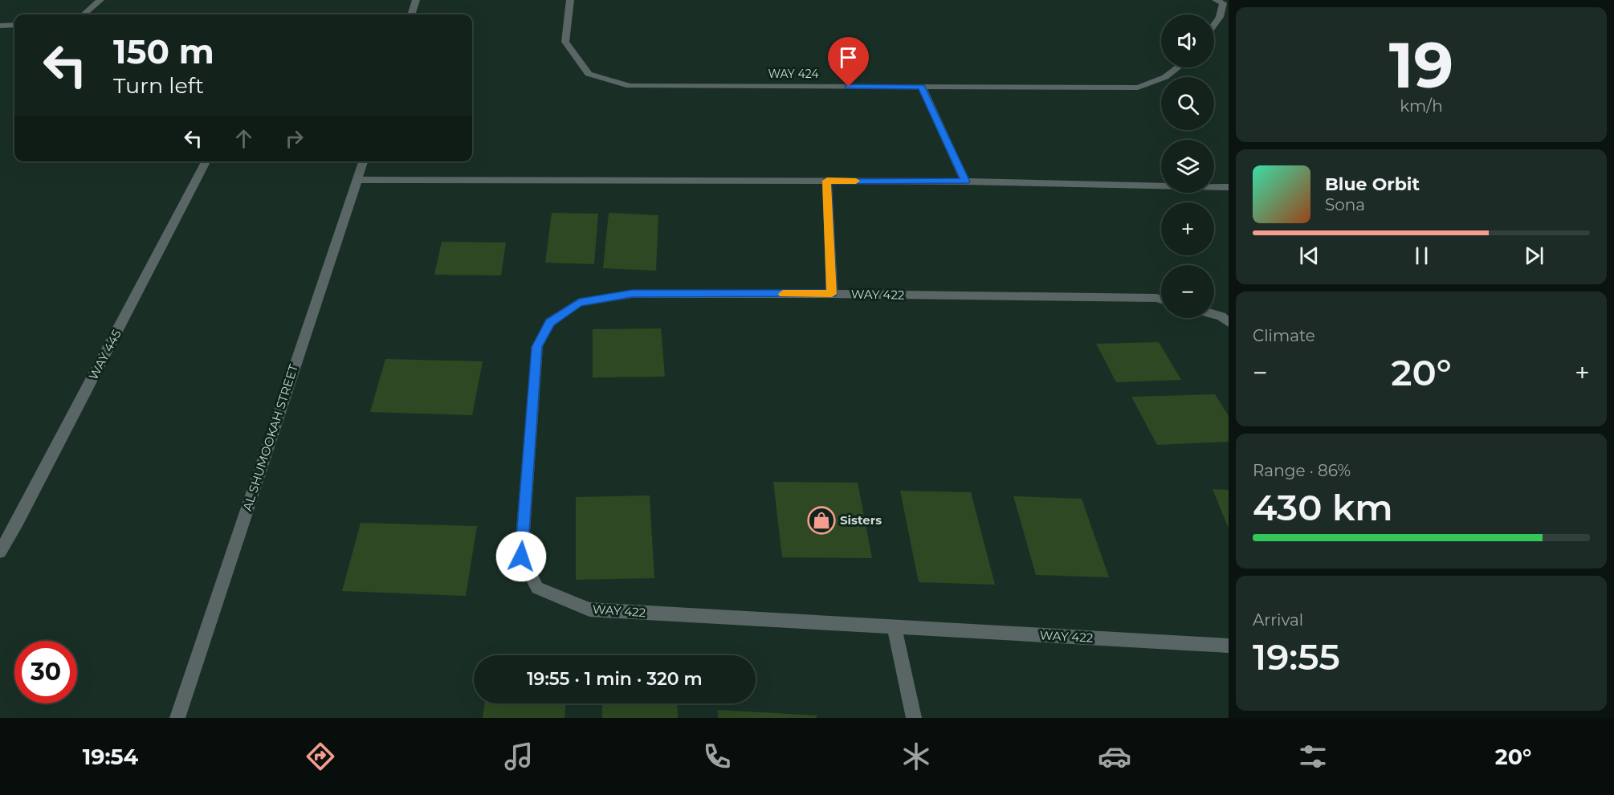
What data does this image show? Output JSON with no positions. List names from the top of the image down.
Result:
{
  "streets": {
    "street": [
      "WAY 424",
      "WAY 422",
      "WAY 445",
      "AL SHUMOOKAH STREET"
    ]
  },
  "places": {
    "shop": ["Sisters"]
  },
  "page": {
    "tile": [
      ["19", "km/h"],
      "Climate",
      ["Range · 86%", "430 km"],
      ["Arrival", "19:55"]
    ],
    "map_buttons": ["+", "−"],
    "turn": ["150 m", "Turn left"],
    "song": ["Blue Orbit", "Sona"],
    "heat": ["−", "20°", "+"],
    "limit": "30",
    "trip": "19:55 · 1 min · 320 m",
    "tabs": ["19:54", "20°"]
  }
}
